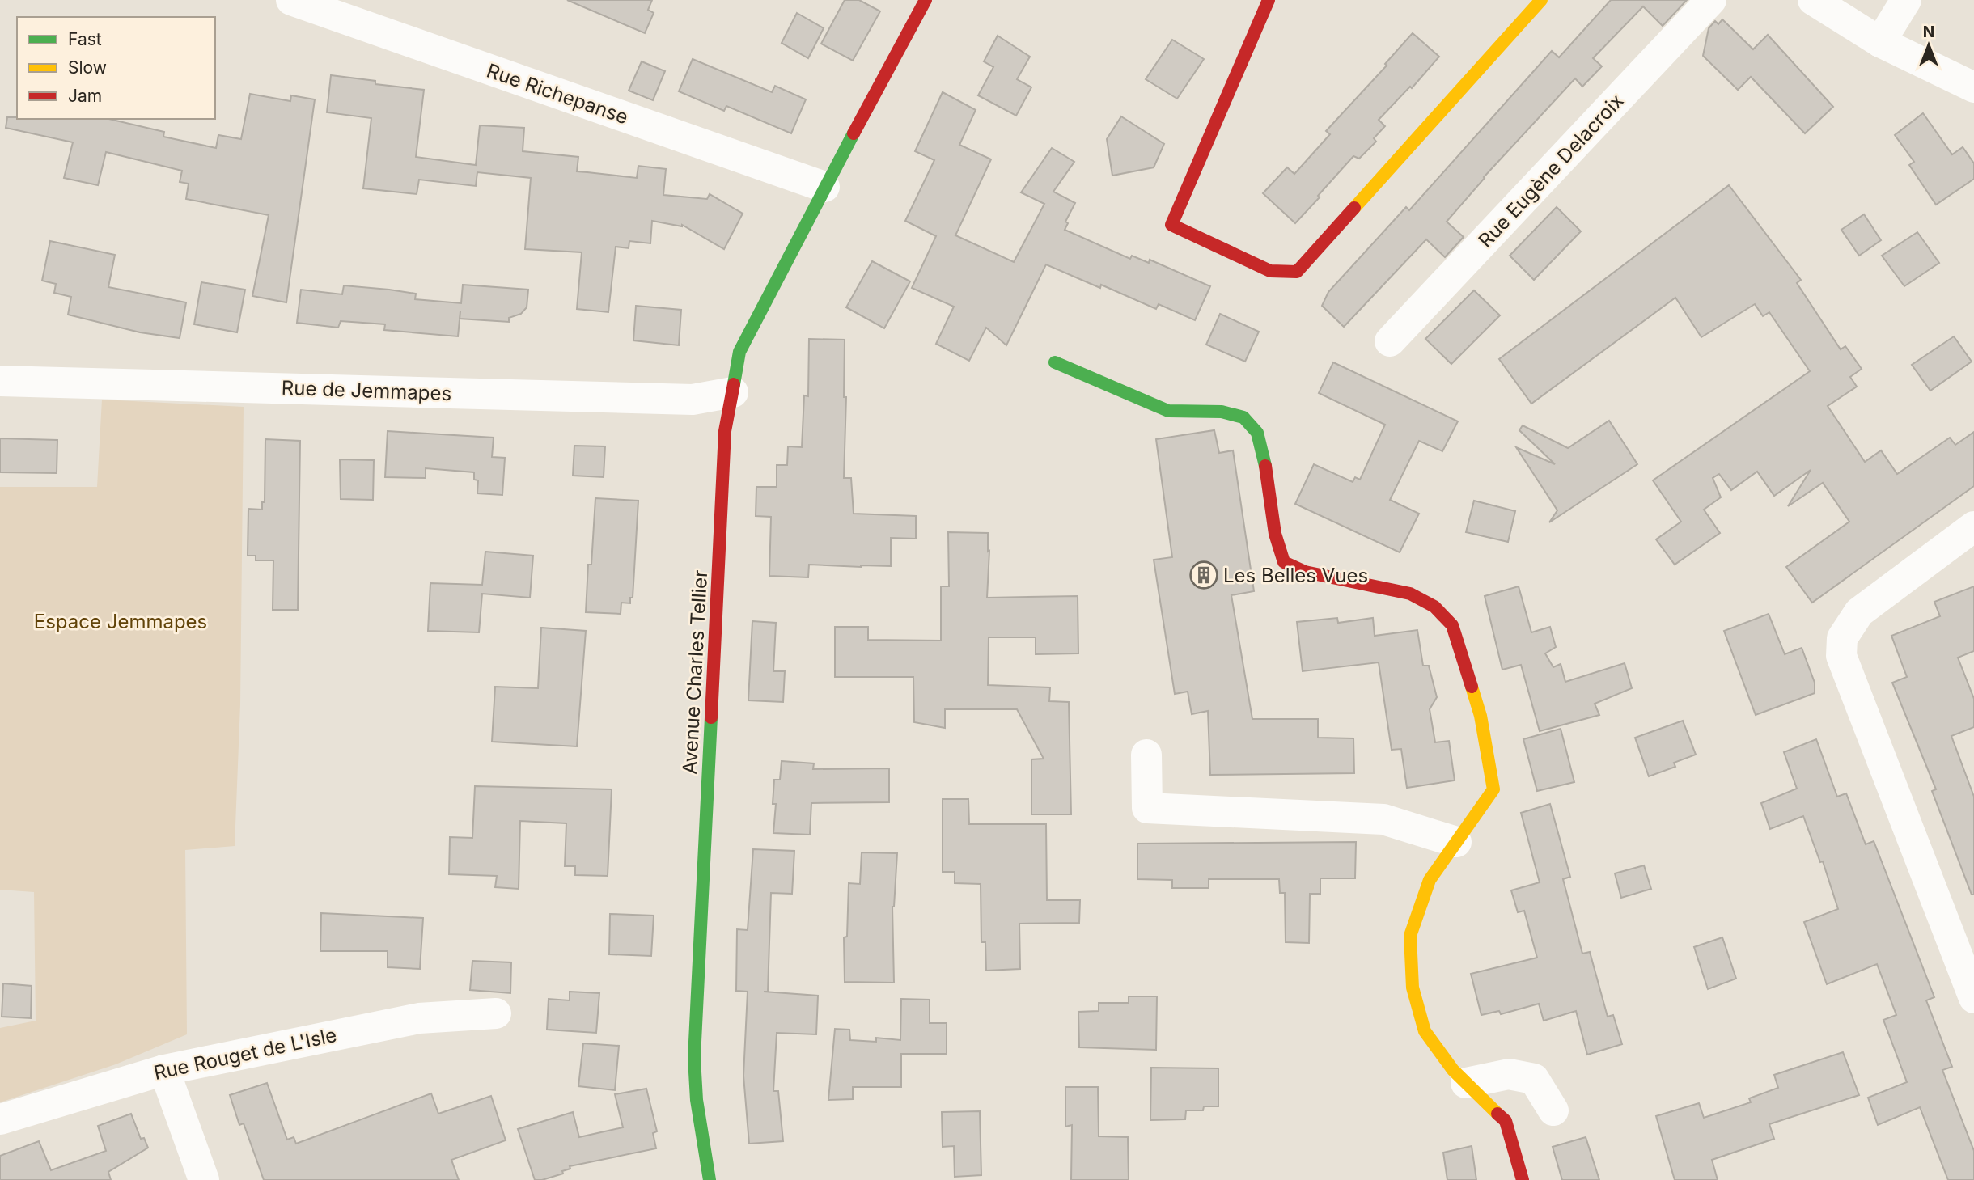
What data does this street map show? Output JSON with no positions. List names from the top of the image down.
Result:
{
  "streets": {
    "street": [
      "Rue Richepanse",
      "Rue Eugène Delacroix",
      "Rue de Jemmapes",
      "Avenue Charles Tellier",
      "Rue Rouget de L'Isle"
    ]
  },
  "crossings": [
    ["Rue Richepanse", "Avenue Charles Tellier"],
    ["Rue de Jemmapes", "Avenue Charles Tellier"]
  ],
  "parks": ["Espace Jemmapes"],
  "places": {
    "building": ["Les Belles Vues"]
  },
  "legend": ["Fast", "Slow", "Jam"],
  "north": "top"
}
